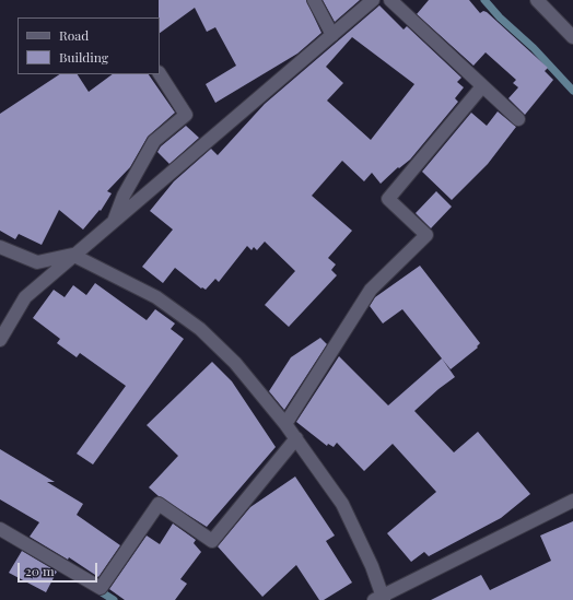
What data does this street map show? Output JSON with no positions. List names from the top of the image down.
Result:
{
  "legend": ["Road", "Building"],
  "scale_bar": "20 m"
}
